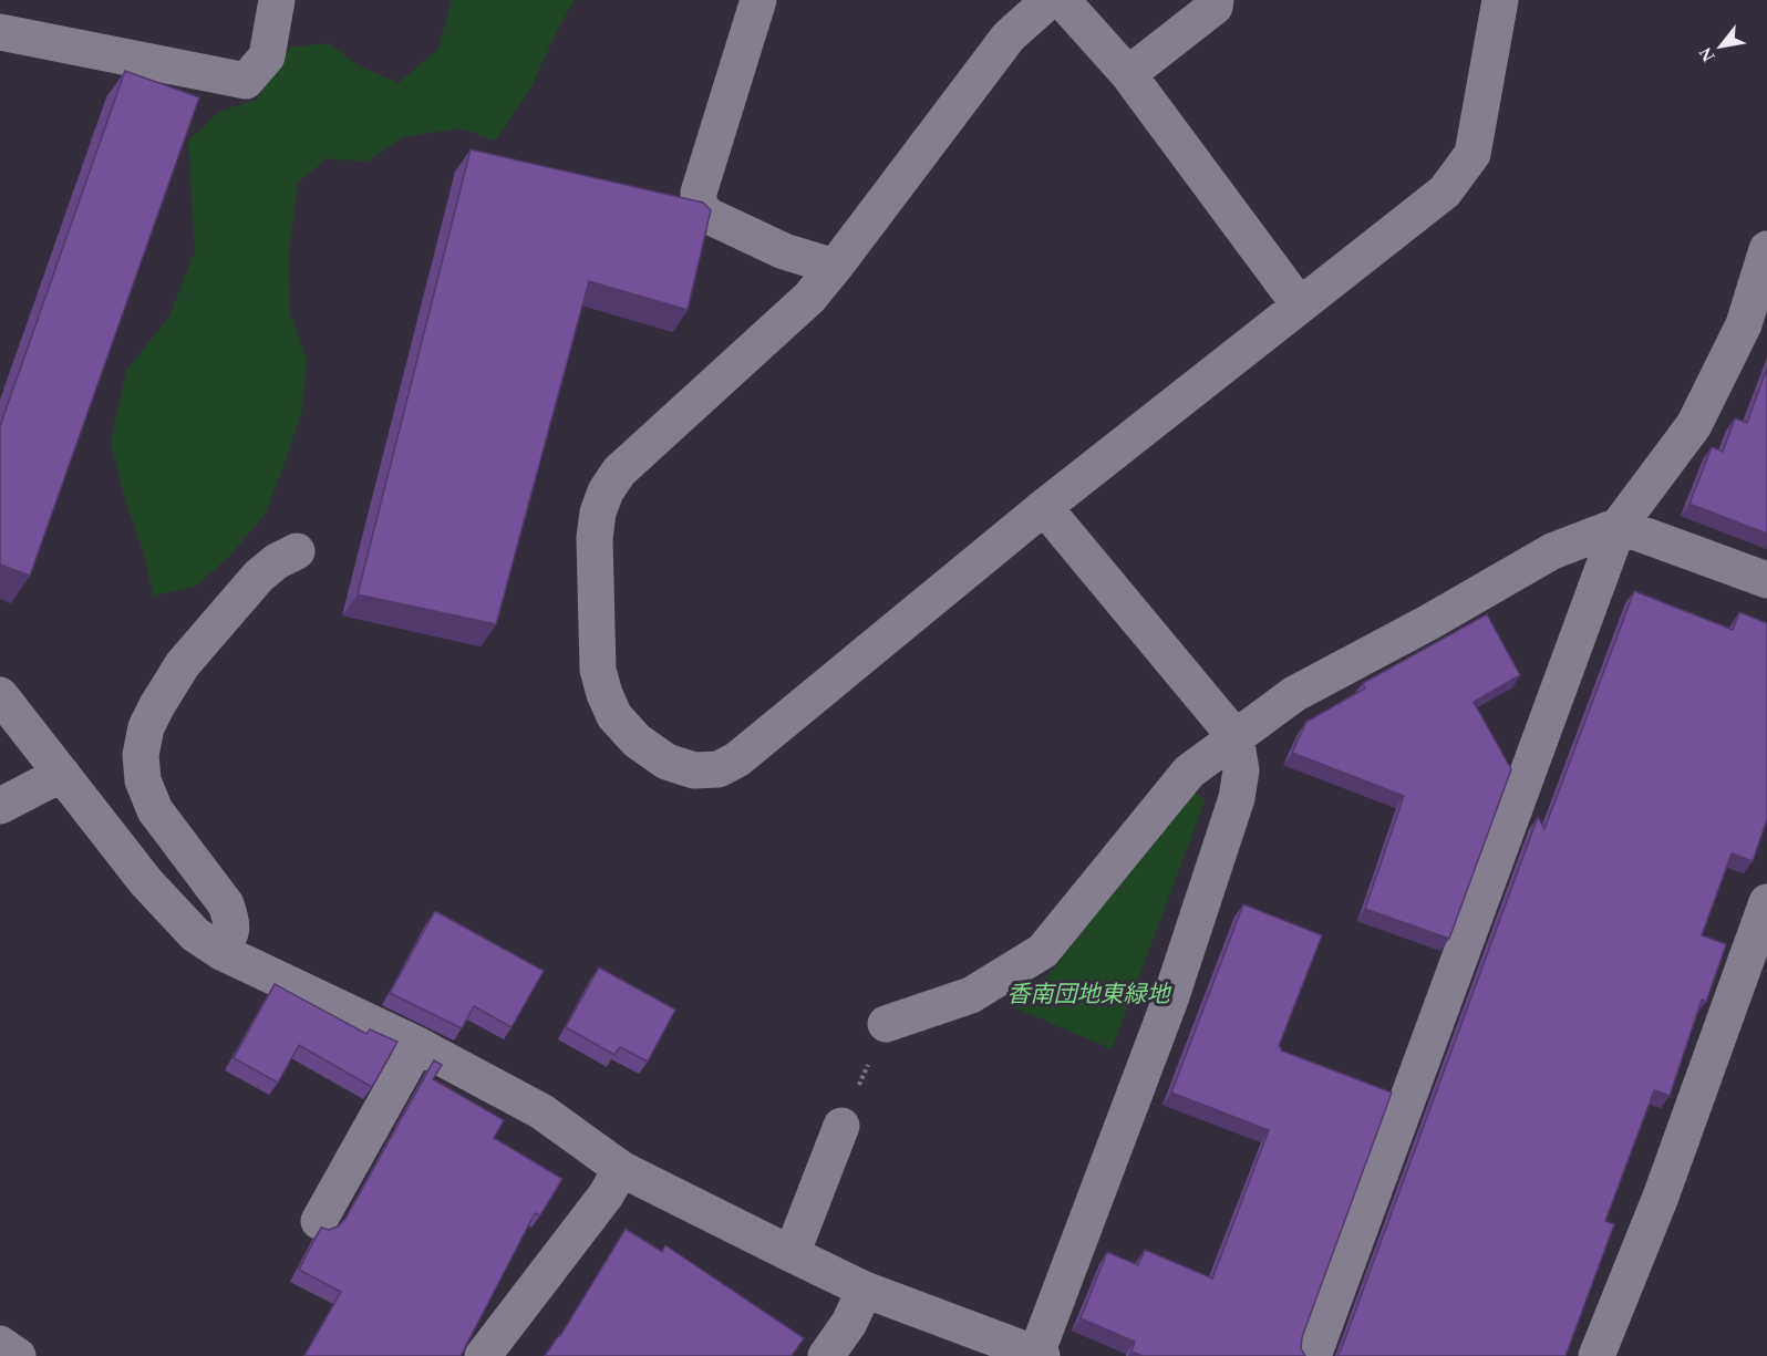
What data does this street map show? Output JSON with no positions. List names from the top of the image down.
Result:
{
  "parks": ["香南団地東緑地"],
  "north": "bottom left"
}
